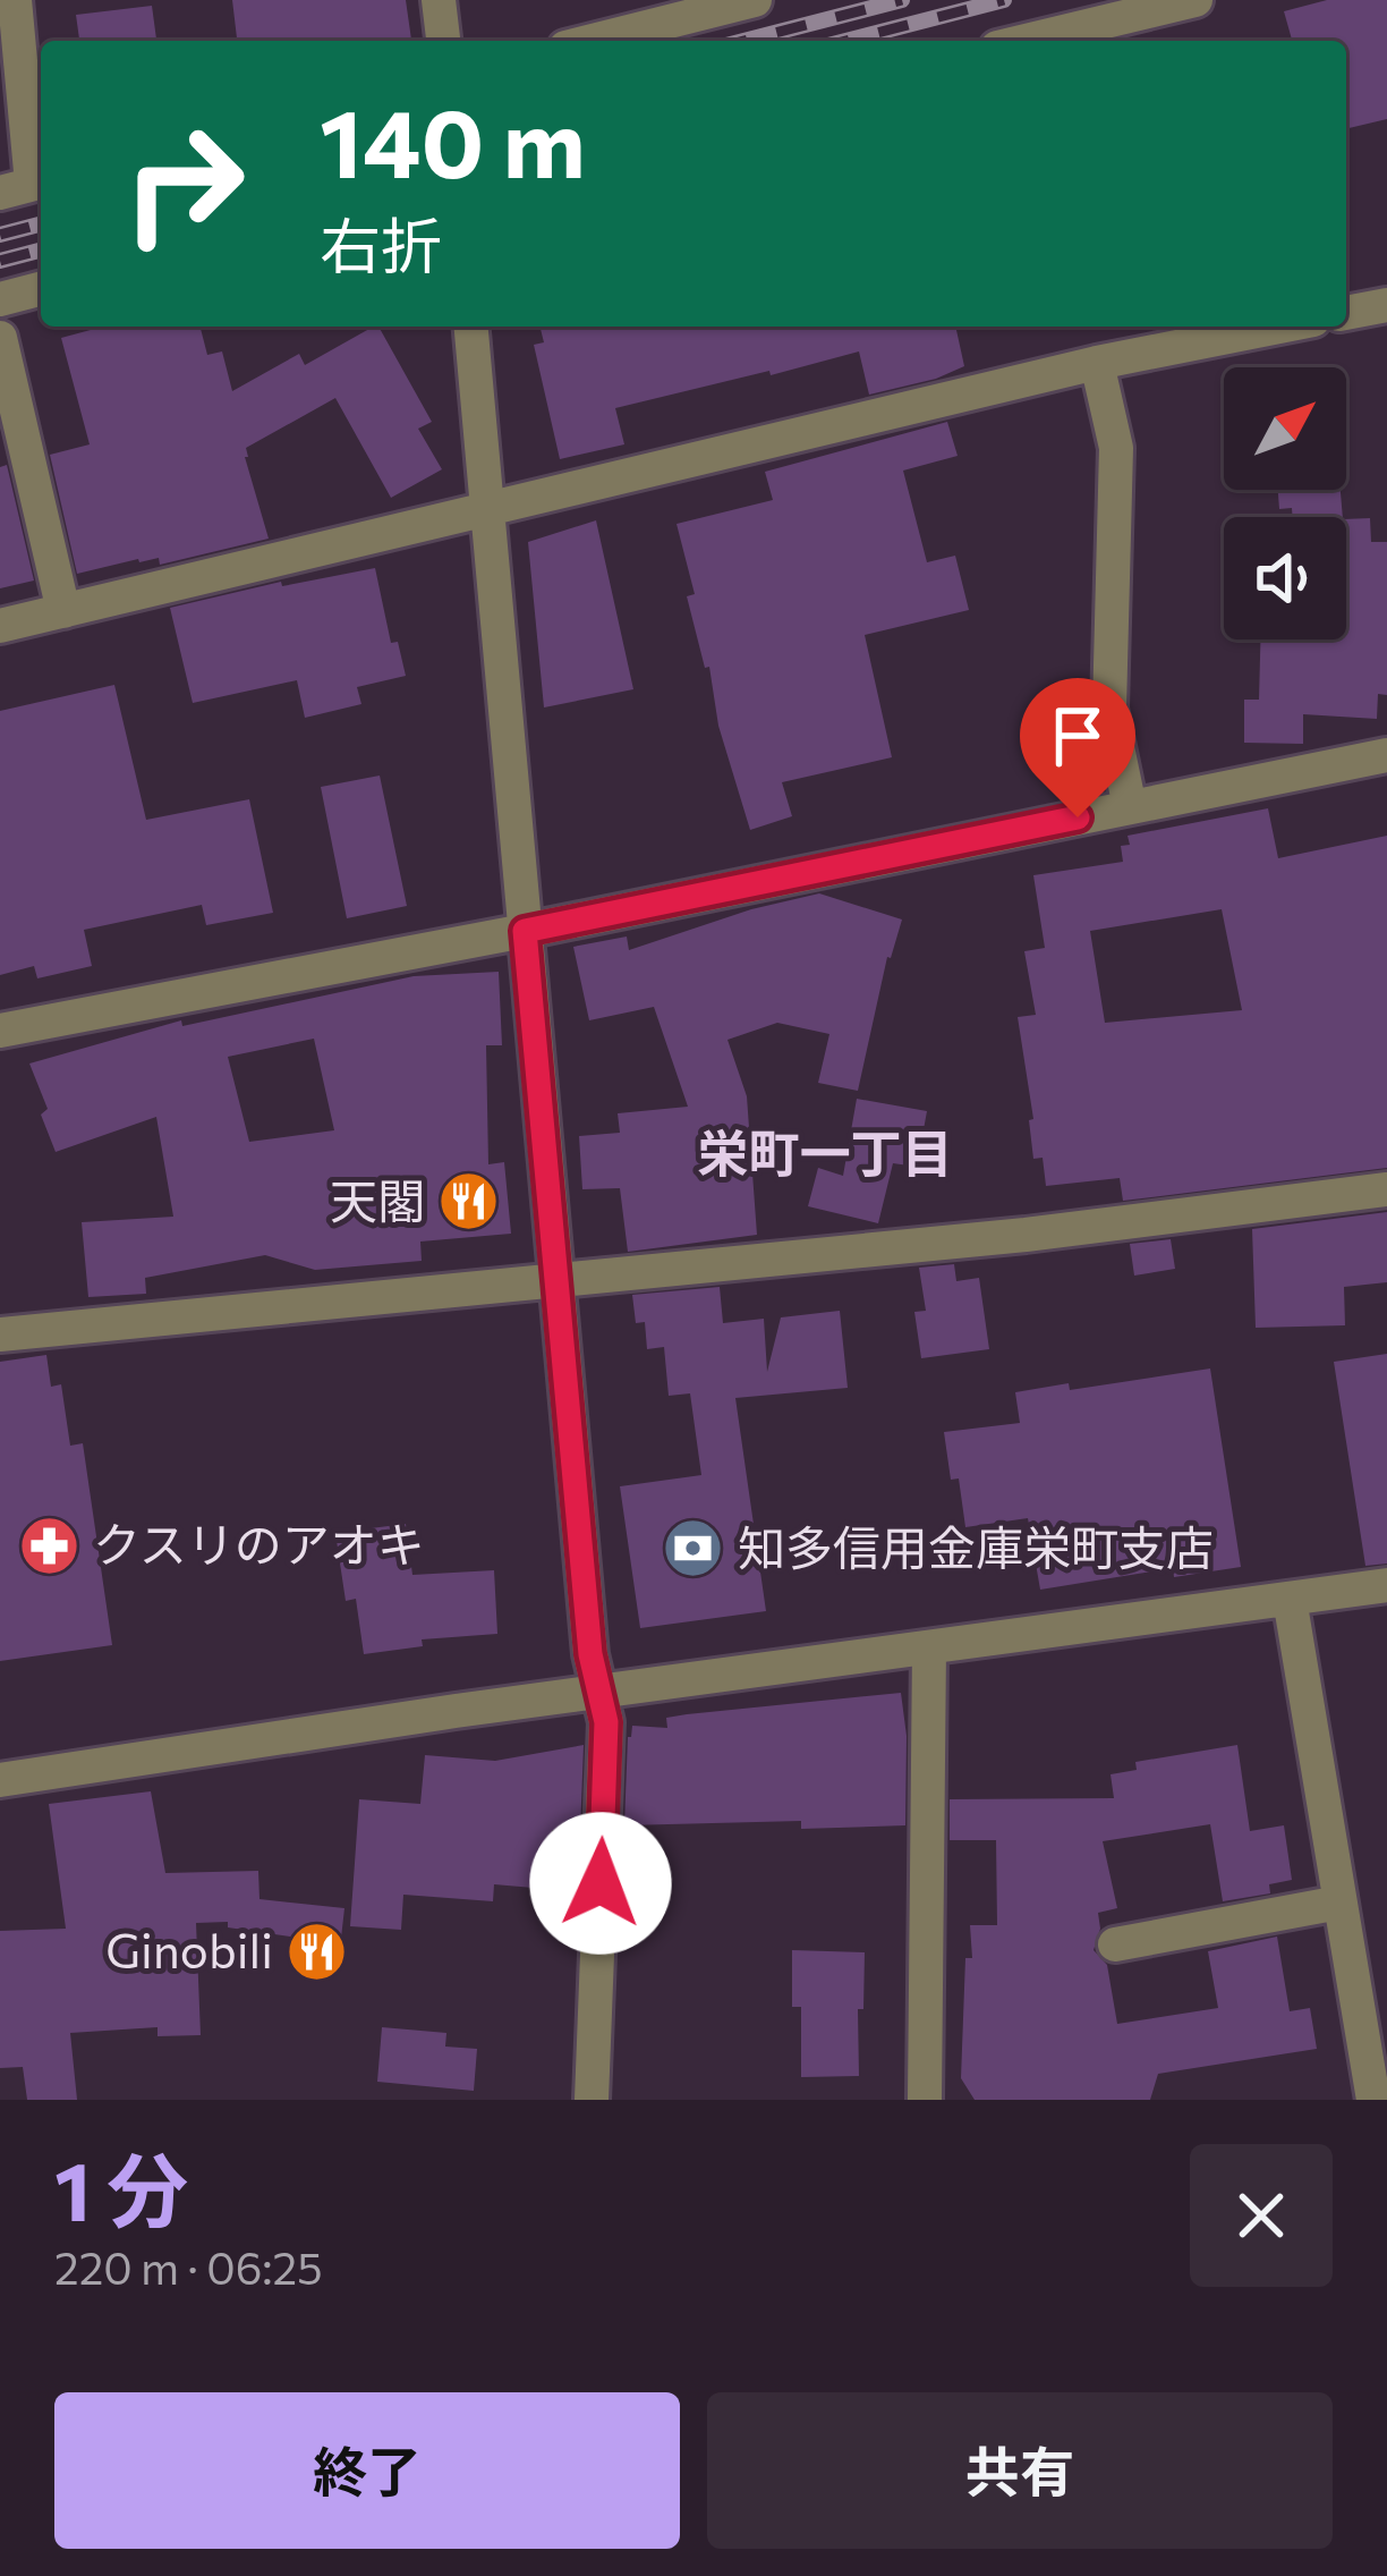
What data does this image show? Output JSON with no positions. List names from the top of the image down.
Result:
{
  "districts": ["栄町一丁目"],
  "places": {
    "restaurant": ["天閣", "Ginobili"],
    "pharmacy": ["クスリのアオキ"],
    "bank": ["知多信用金庫栄町支店"]
  },
  "north": "top right",
  "page": {
    "turn": ["140 m", "右折"],
    "heading": ["1 分", "220 m · 06:25"],
    "buttons": ["終了", "共有"]
  }
}
